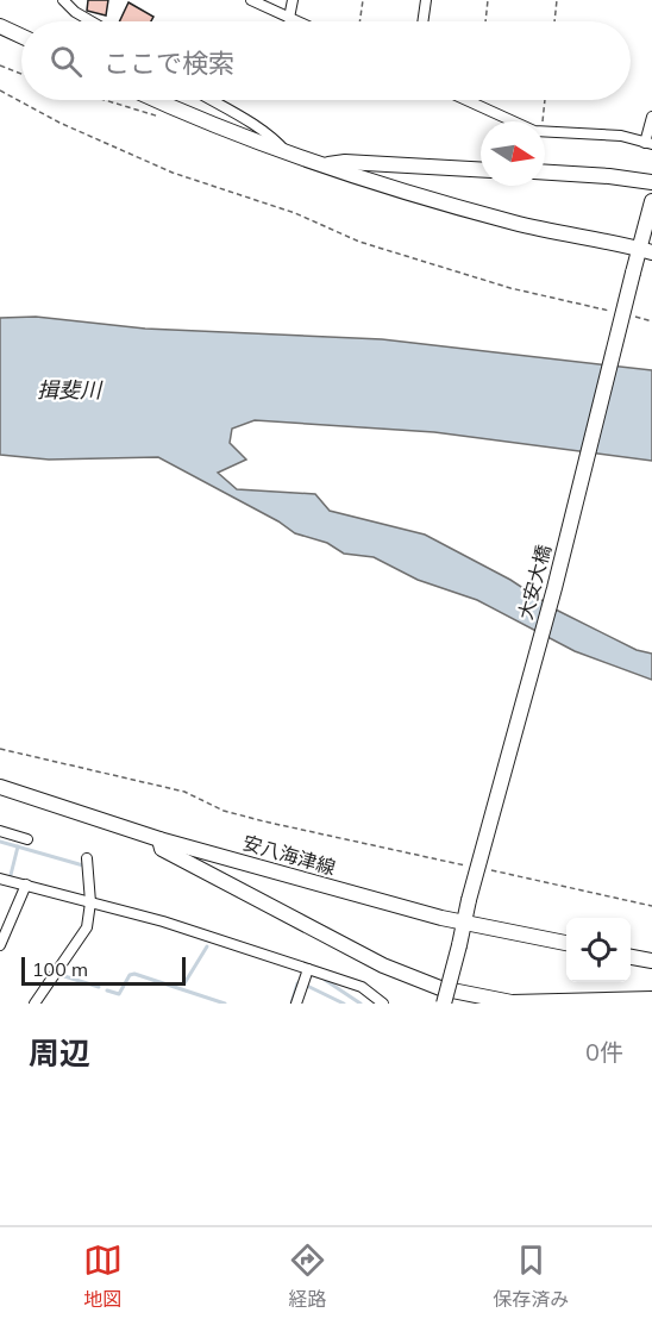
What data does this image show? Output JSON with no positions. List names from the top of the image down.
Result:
{
  "streets": {
    "main road": ["大安大橋", "安八海津線"]
  },
  "crossings": [
    ["大安大橋", "安八海津線"]
  ],
  "water": ["揖斐川"],
  "scale_bar": "100 m",
  "north": "right",
  "page": {
    "search": "ここで検索",
    "scale": "100 m",
    "heading": ["周辺", "0件"],
    "nav": ["地図", "経路", "保存済み"]
  }
}
